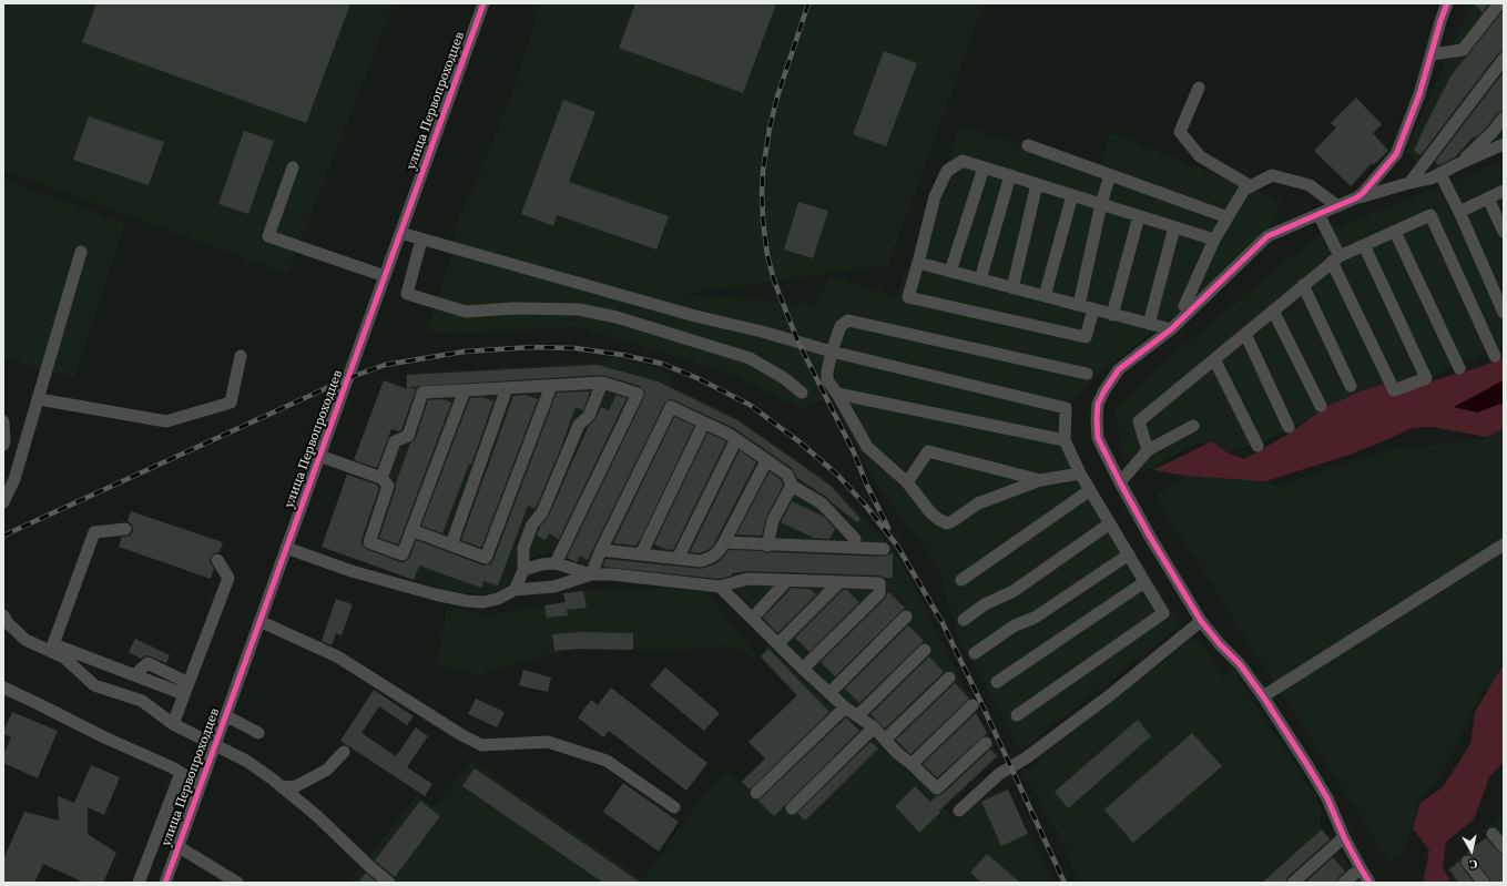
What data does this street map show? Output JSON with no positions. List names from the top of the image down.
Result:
{
  "streets": {
    "street": ["улица Первопроходцев"]
  },
  "north": "bottom"
}
